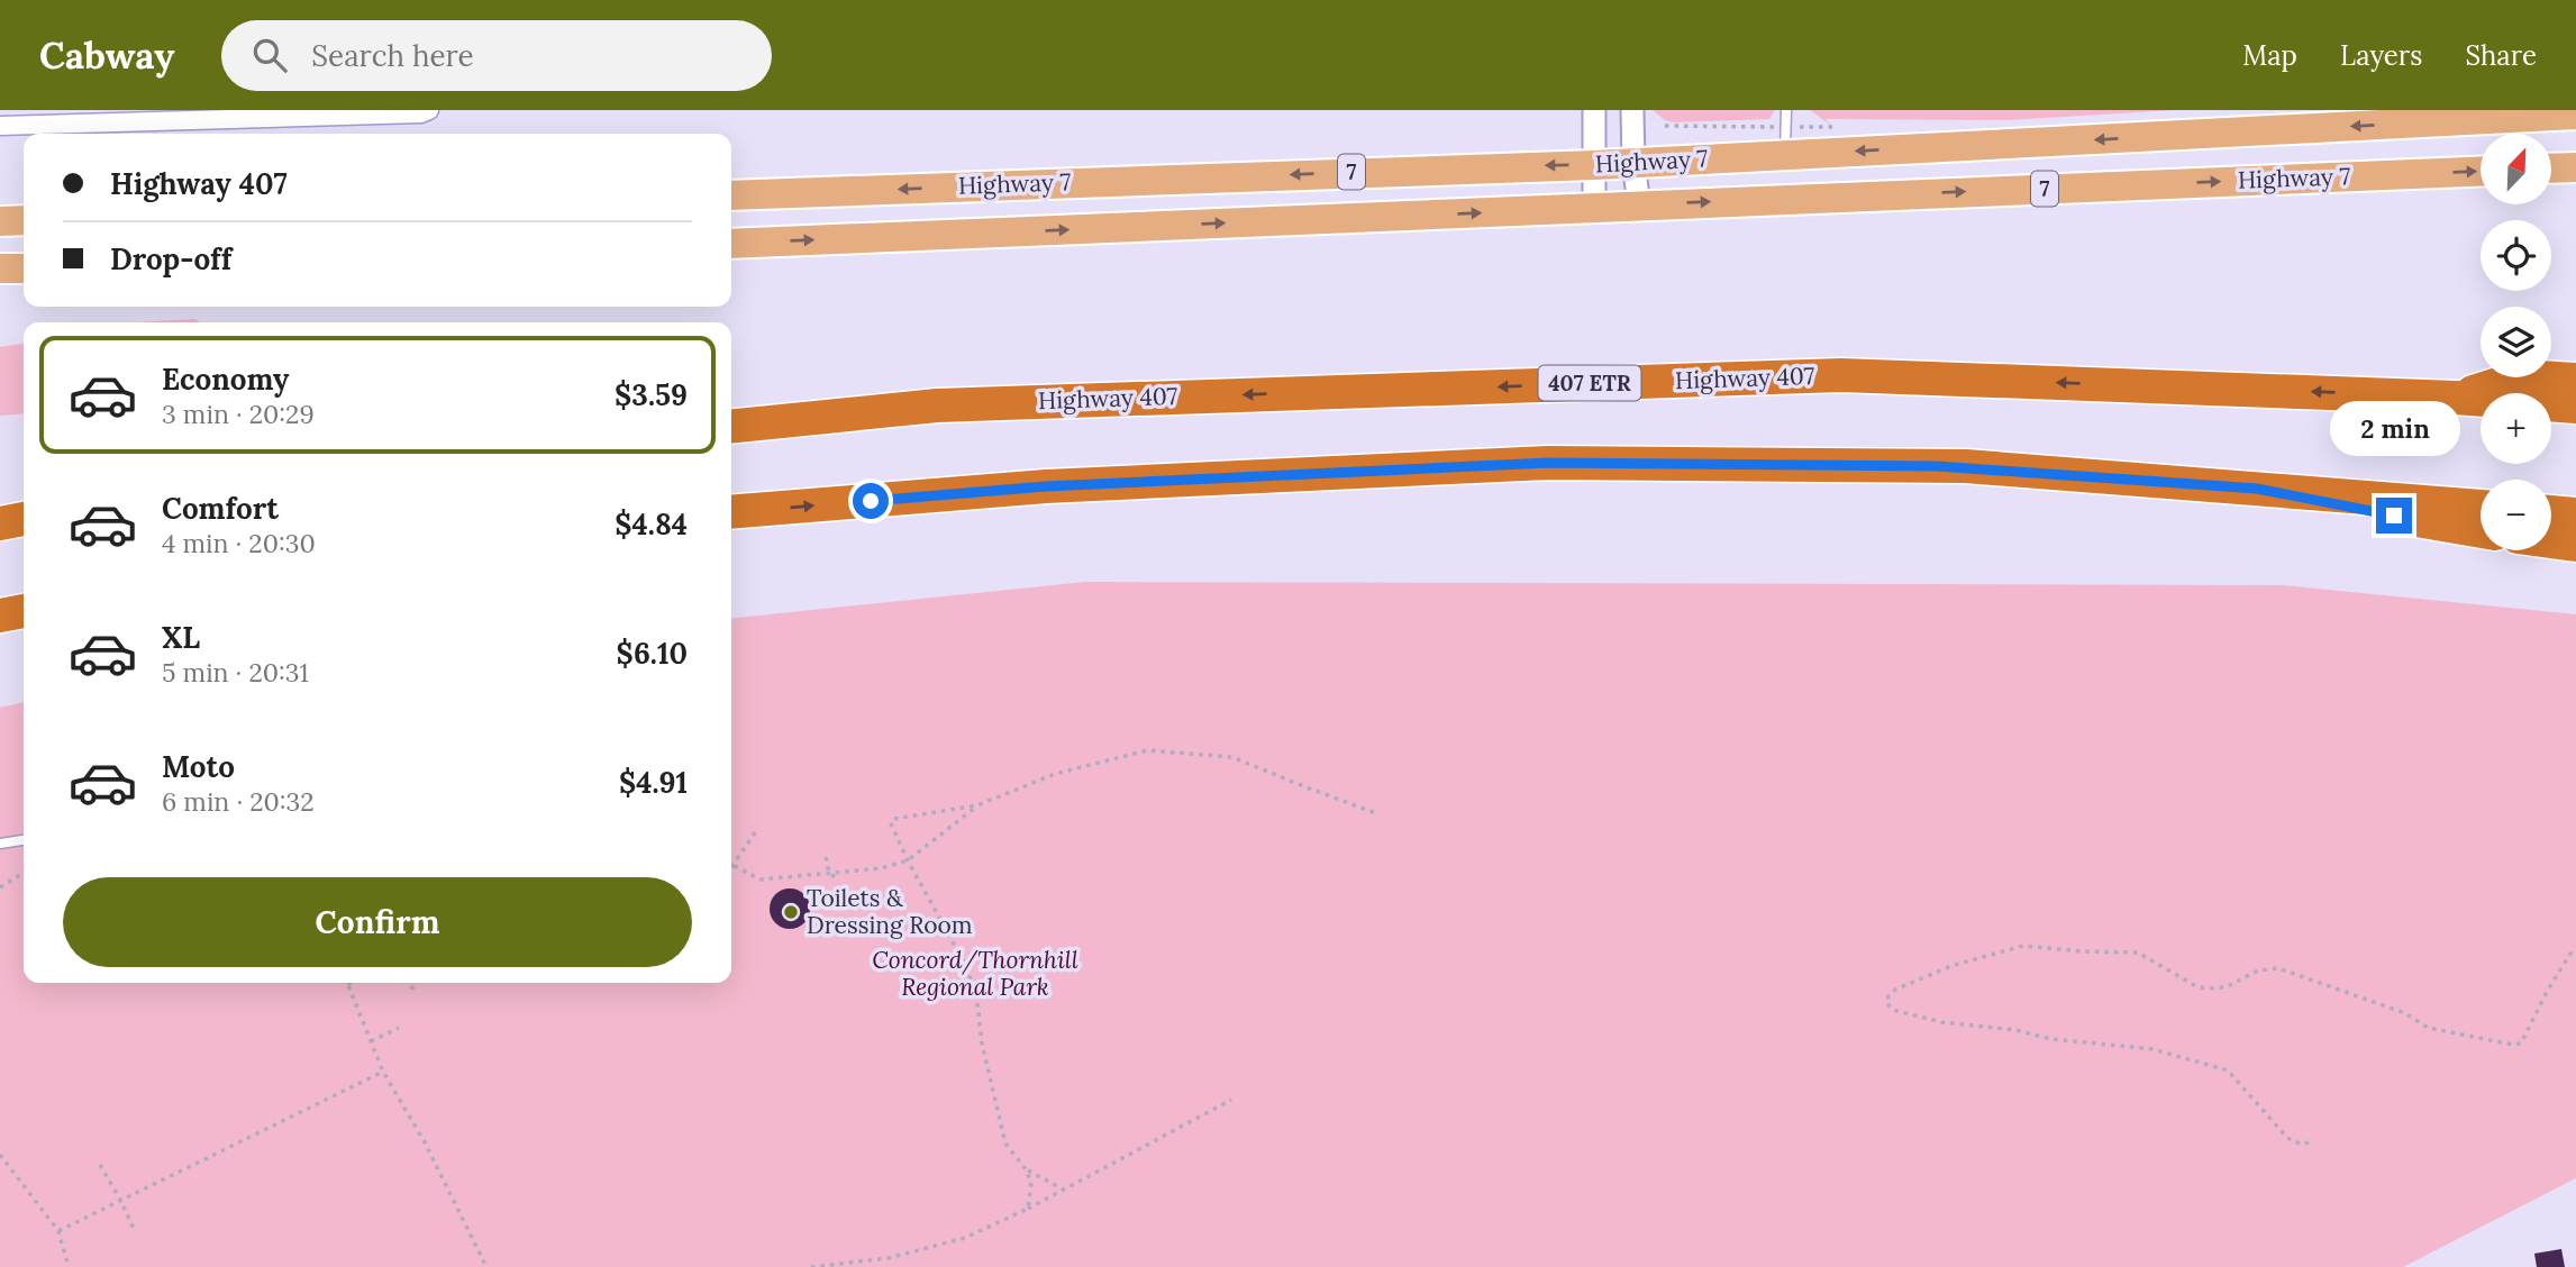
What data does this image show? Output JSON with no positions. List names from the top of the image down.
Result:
{
  "streets": {
    "highway": ["Highway 407", "407 ETR"],
    "main road": ["Highway 7", "7"]
  },
  "parks": ["Concord/Thornhill Regional Park"],
  "places": ["Toilets & Dressing Room"],
  "north": "top right",
  "page": {
    "header": "Cabway",
    "search": "Search here",
    "nav": ["Map", "Layers", "Share"],
    "map_buttons": ["+", "−"],
    "banner": ["Highway 407", "Drop-off"],
    "list": [
      {
        "name": "Economy",
        "note": "3 min · 20:29",
        "value": "$3.59"
      },
      {
        "name": "Comfort",
        "note": "4 min · 20:30",
        "value": "$4.84"
      },
      {
        "name": "XL",
        "note": "5 min · 20:31",
        "value": "$6.10"
      },
      {
        "name": "Moto",
        "note": "6 min · 20:32",
        "value": "$4.91"
      }
    ],
    "bubble": "2 min",
    "buttons": "Confirm"
  }
}
